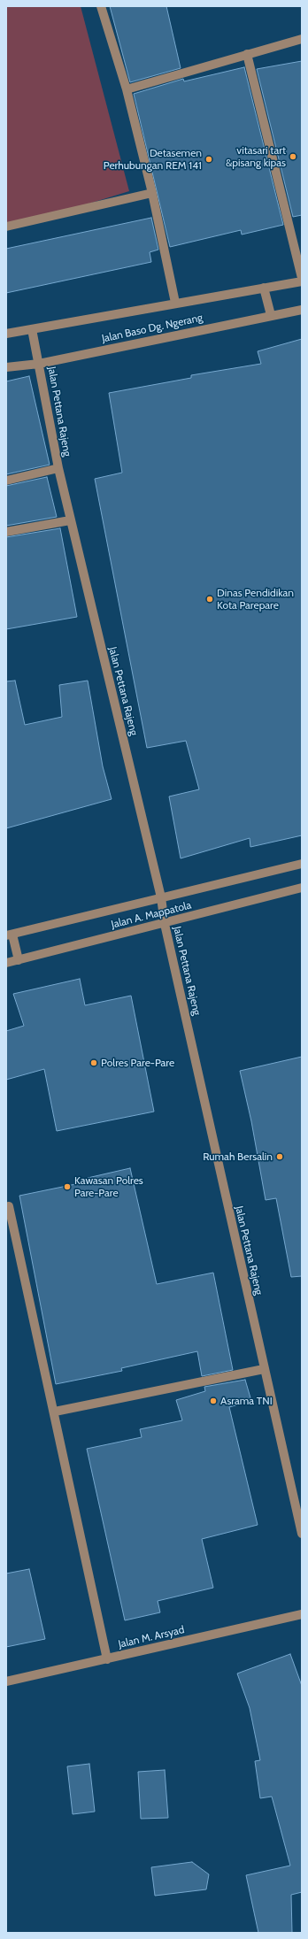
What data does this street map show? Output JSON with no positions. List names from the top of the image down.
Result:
{
  "streets": {
    "street": [
      "Jalan Baso Dg. Ngerang",
      "Jalan Pettana Rajeng",
      "Jalan A. Mappatola",
      "Jalan M. Arsyad"
    ]
  },
  "crossings": [
    ["Jalan Baso Dg. Ngerang", "Jalan Pettana Rajeng"],
    ["Jalan Pettana Rajeng", "Jalan A. Mappatola"]
  ],
  "places": [
    "vitasari tart &pisang kipas",
    "Detasemen Perhubungan REM 141",
    "Dinas Pendidikan Kota Parepare",
    "Polres Pare-Pare",
    "Rumah Bersalin",
    "Kawasan Polres Pare-Pare",
    "Asrama TNI"
  ]
}
